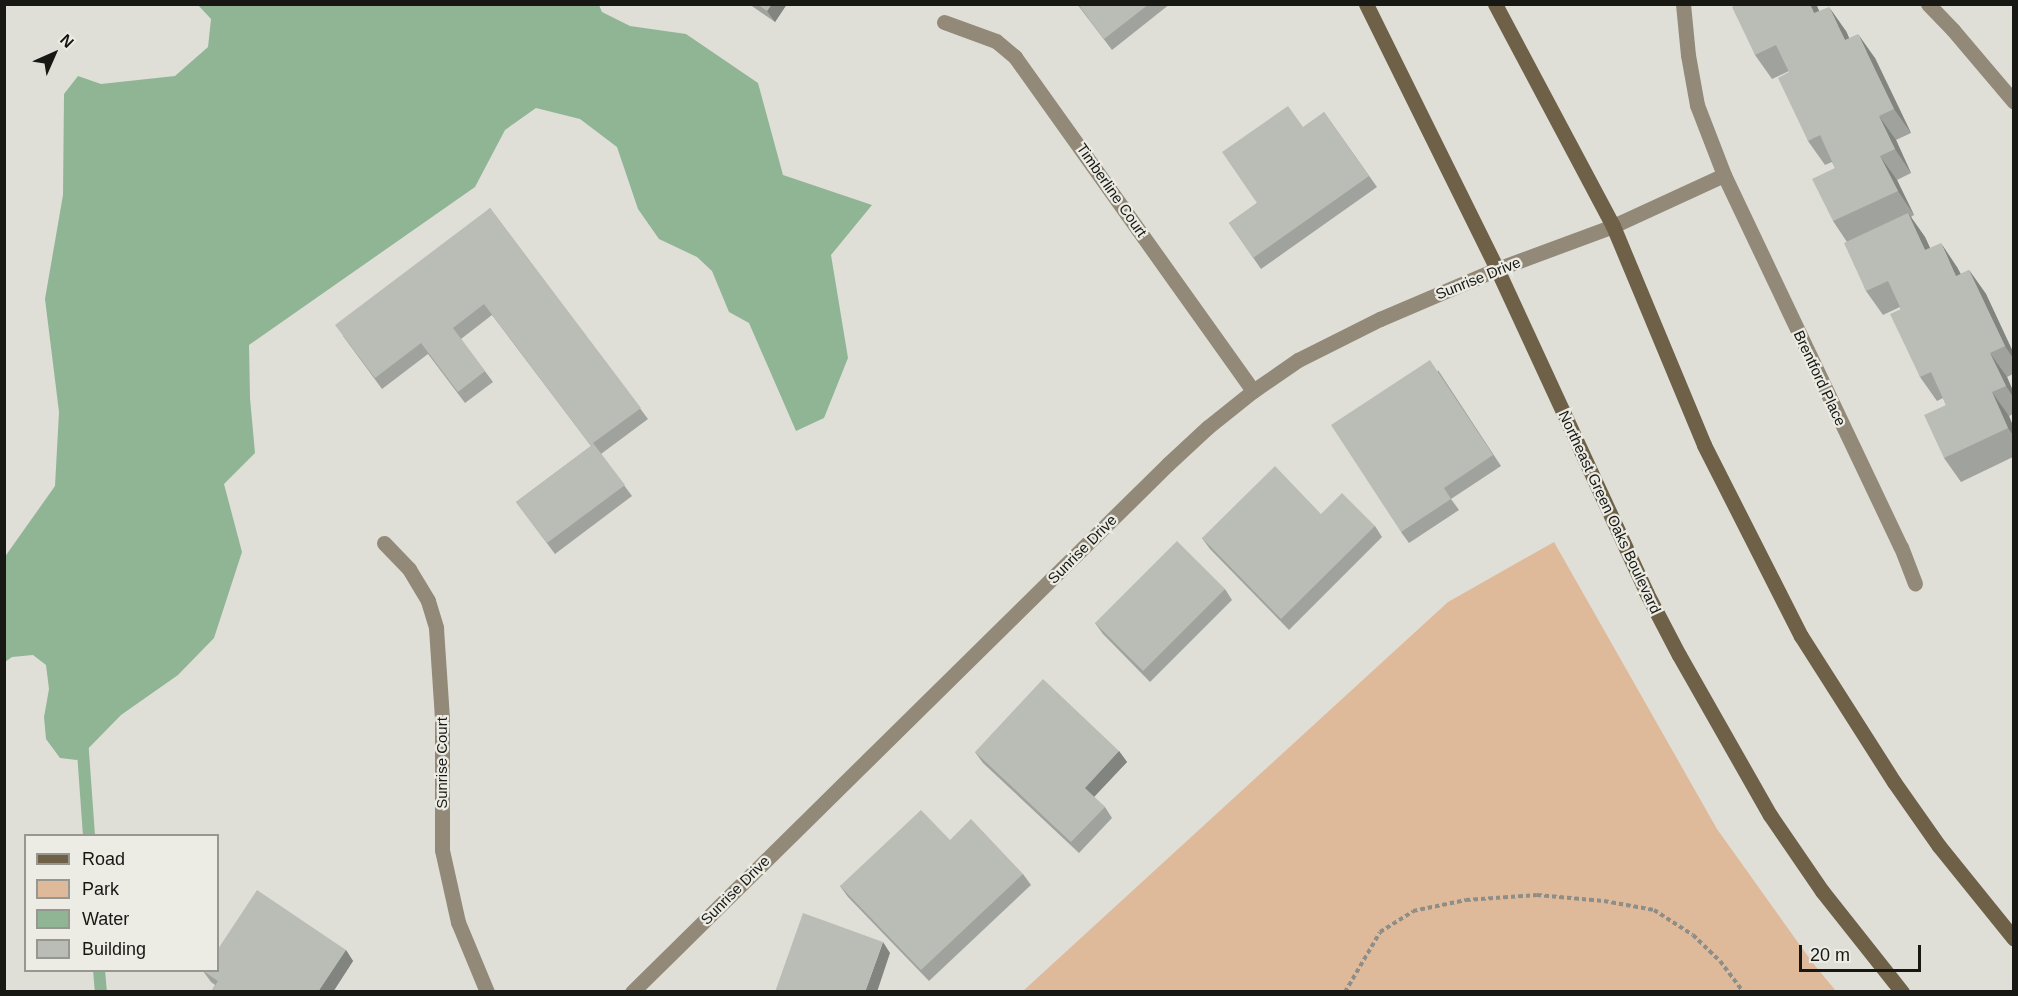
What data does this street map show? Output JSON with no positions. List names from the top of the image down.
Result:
{
  "streets": {
    "main road": ["Northeast Green Oaks Boulevard"],
    "street": [
      "Timberline Court",
      "Sunrise Drive",
      "Brentford Place",
      "Sunrise Court"
    ]
  },
  "crossings": [
    ["Timberline Court", "Sunrise Drive"],
    ["Sunrise Drive", "Northeast Green Oaks Boulevard"]
  ],
  "legend": [
    "Road",
    "Park",
    "Water",
    "Building"
  ],
  "scale_bar": "20 m",
  "north": "top right"
}
